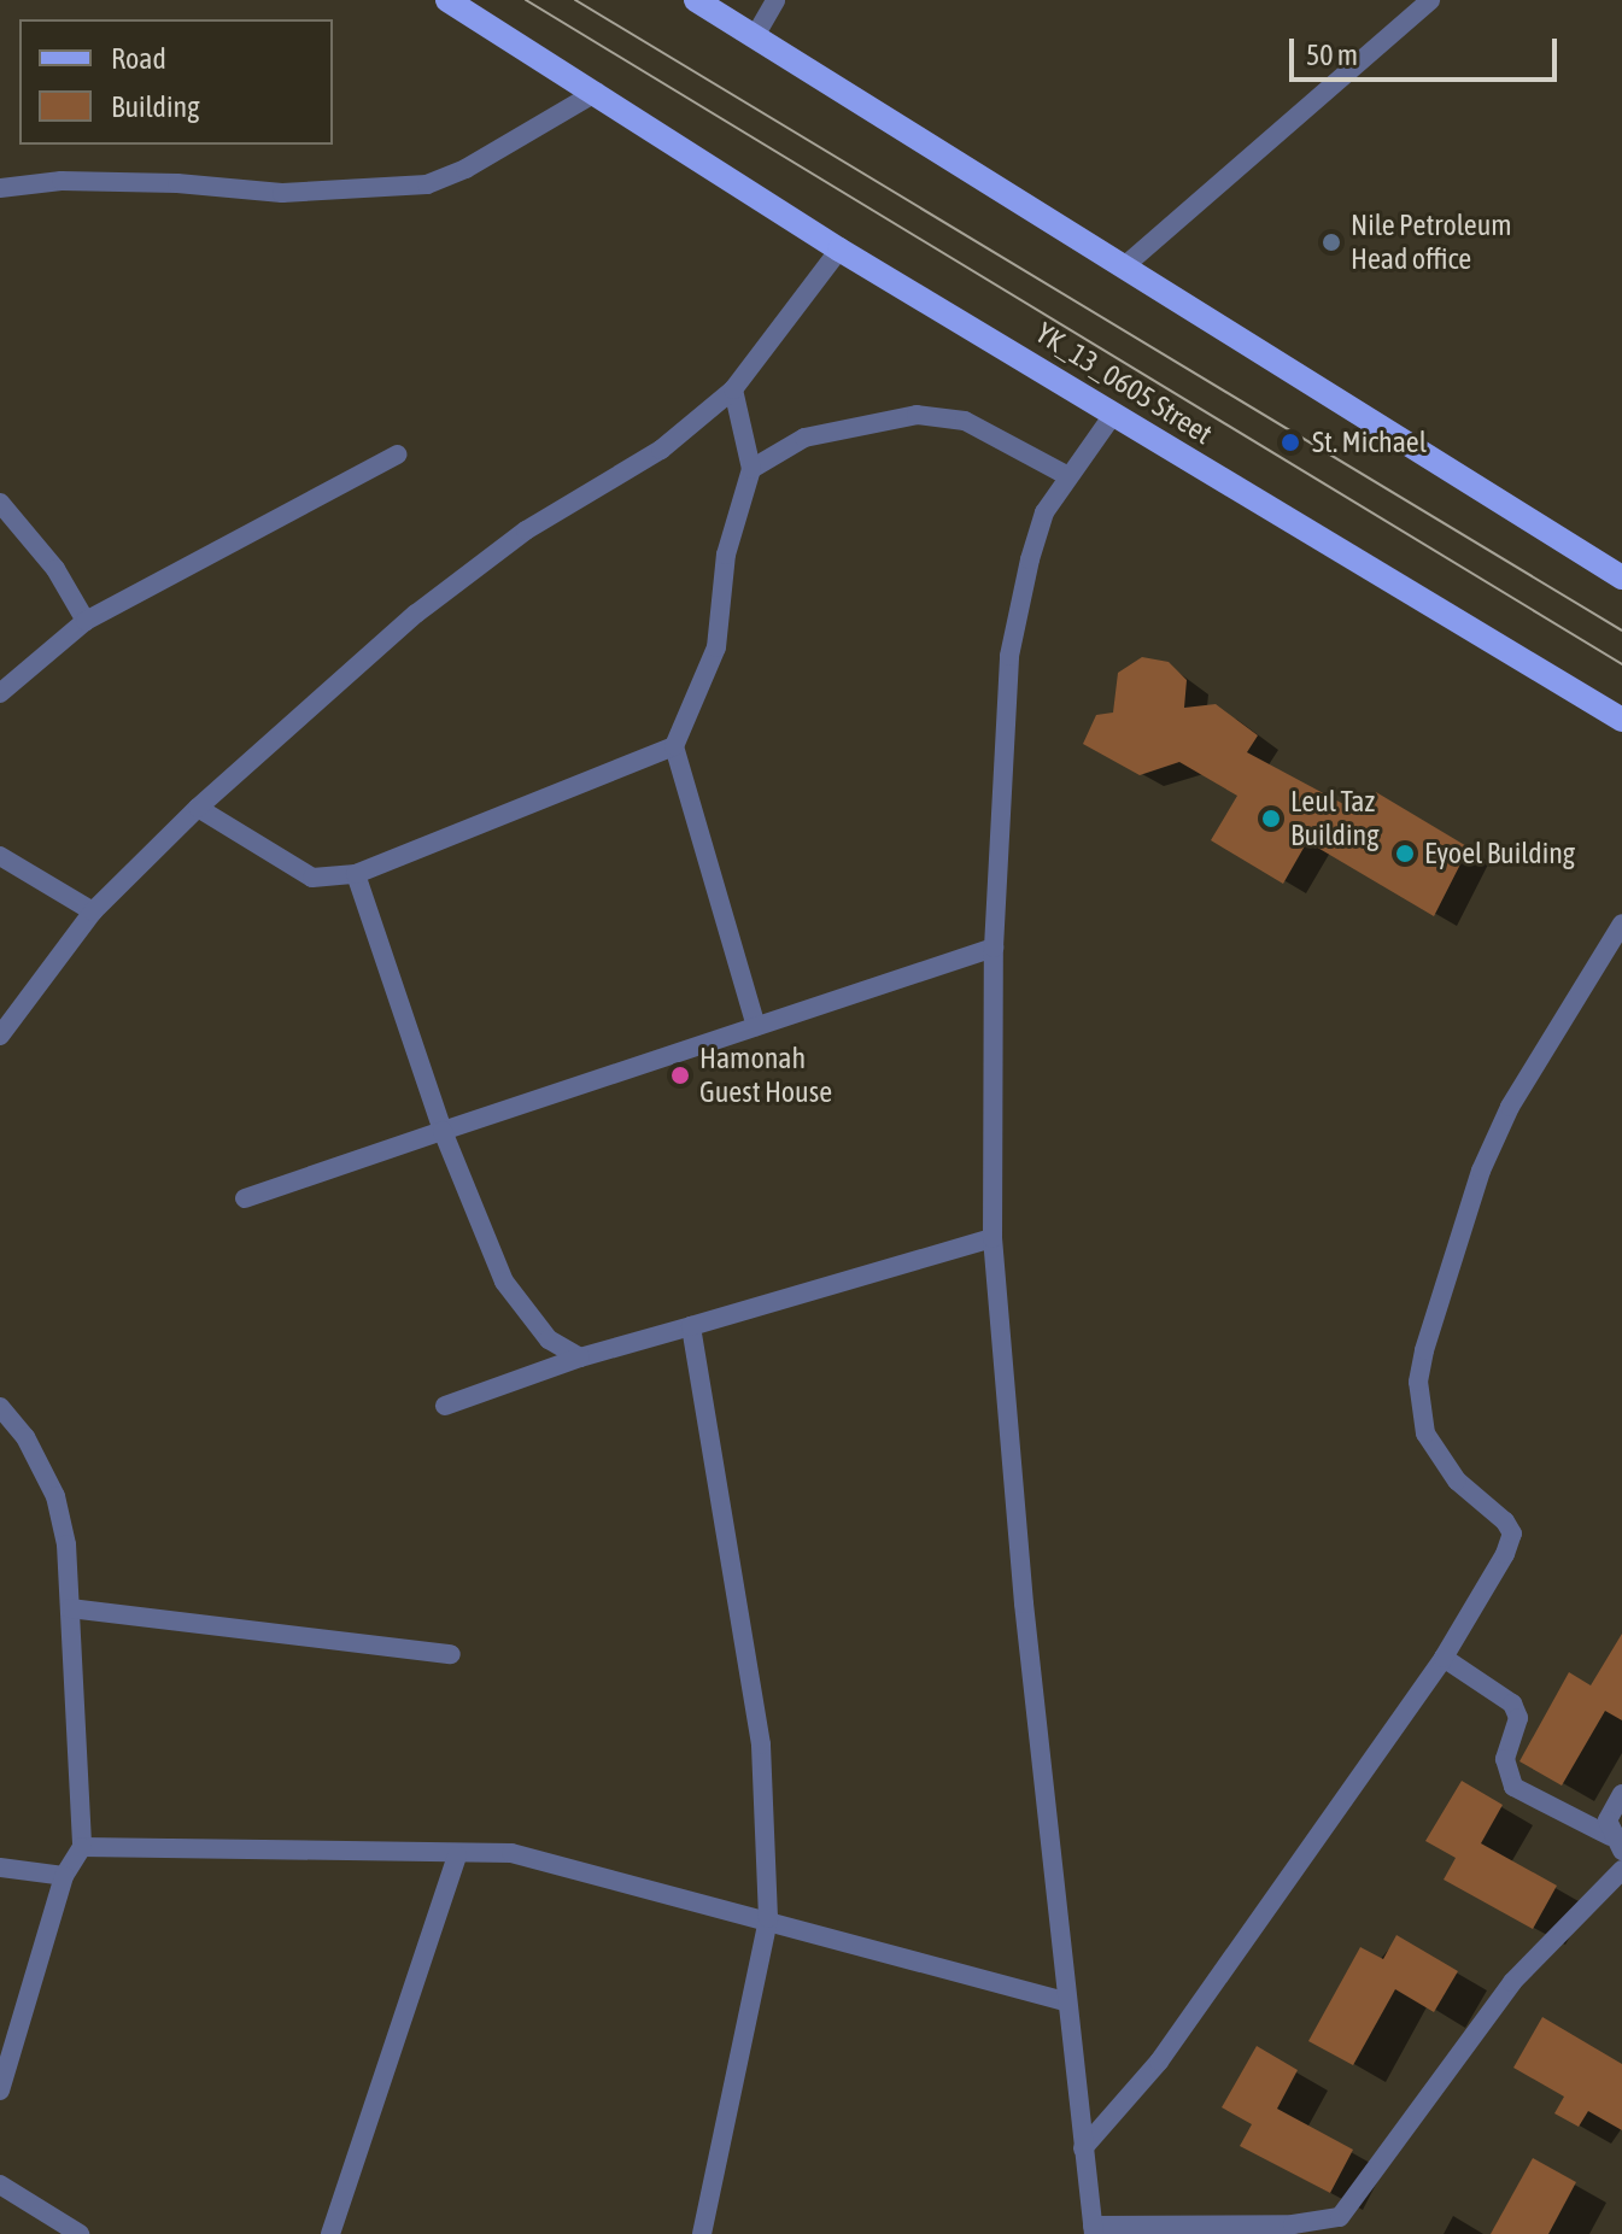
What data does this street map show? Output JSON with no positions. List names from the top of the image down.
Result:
{
  "streets": {
    "main road": ["YK_13_0605 Street"]
  },
  "places": [
    "Nile Petroleum Head office",
    "St. Michael",
    "Leul Taz Building",
    "Eyoel Building",
    "Hamonah Guest House"
  ],
  "legend": ["Road", "Building"],
  "scale_bar": "50 m"
}
